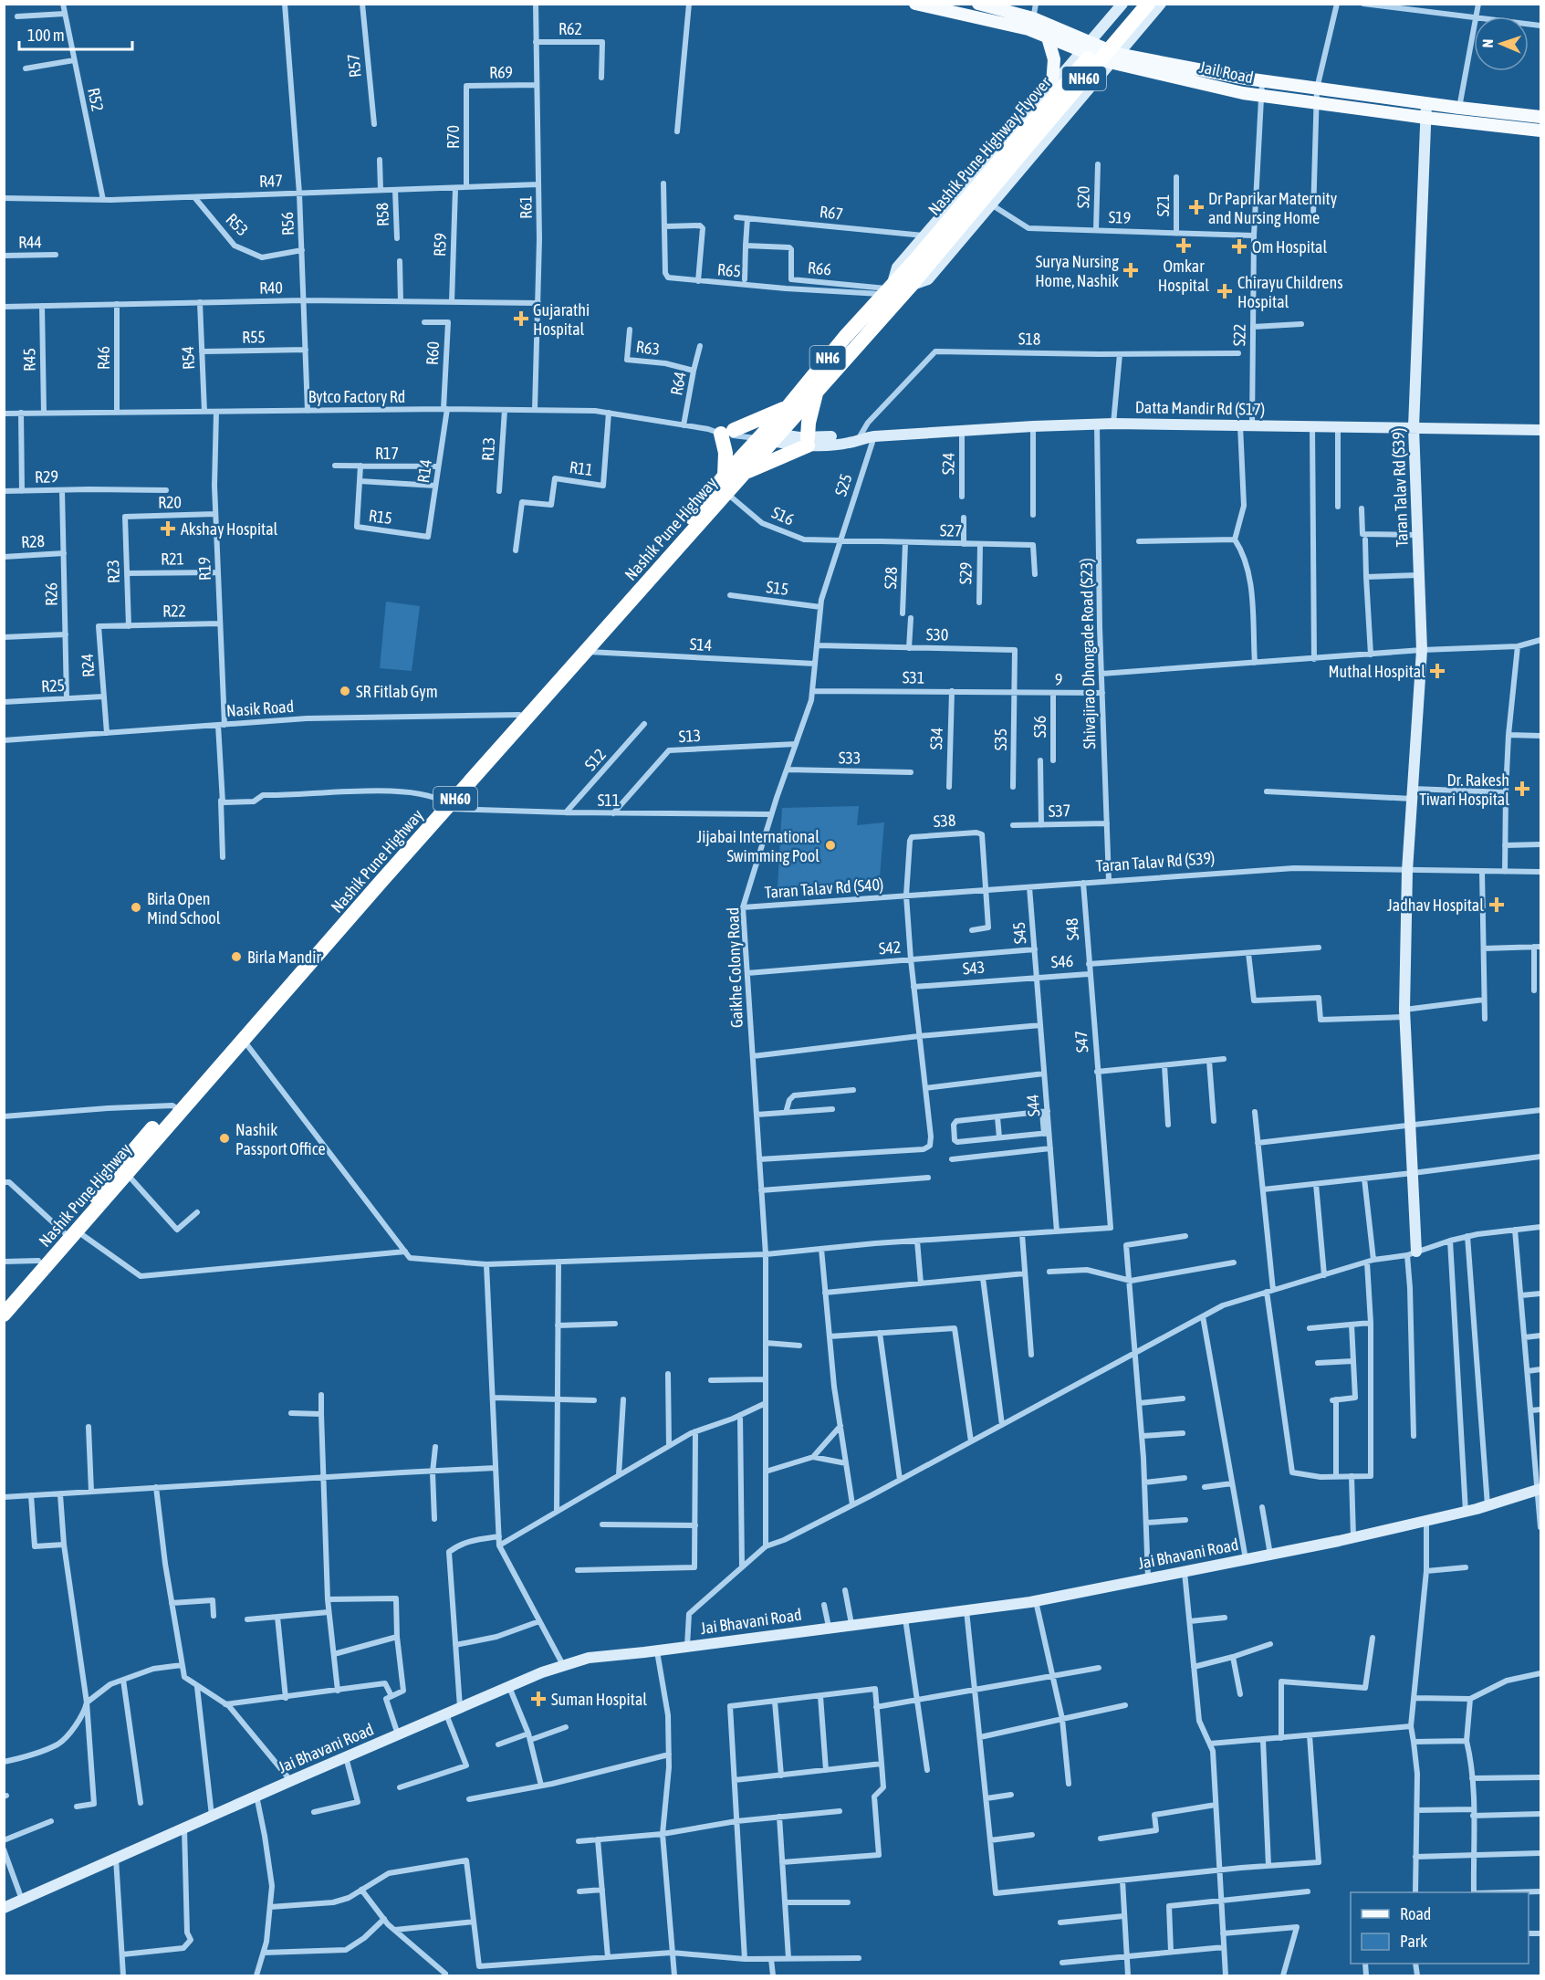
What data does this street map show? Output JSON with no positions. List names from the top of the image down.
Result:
{
  "streets": {
    "highway": [
      "NH60",
      "Nashik Pune Highway Flyover",
      "NH6",
      "Nashik Pune Highway"
    ],
    "main road": ["Jail Road"],
    "street": [
      "R62",
      "R57",
      "R69",
      "R52",
      "R70",
      "R47",
      "S20",
      "S21",
      "R61",
      "R67",
      "R58",
      "S19",
      "R56",
      "R53",
      "R44",
      "R59",
      "R66",
      "R65",
      "R40",
      "S22",
      "R55",
      "S18",
      "R63",
      "R60",
      "R46",
      "R54",
      "R45",
      "R64",
      "Bytco Factory Rd",
      "Datta Mandir Rd (S17)",
      "R13",
      "R17",
      "S24",
      "R11",
      "R14",
      "R29",
      "S25",
      "Taran Talav Rd (S39)",
      "R20",
      "S16",
      "R15",
      "S27",
      "R28",
      "R21",
      "R19",
      "R23",
      "S29",
      "S28",
      "S15",
      "R26",
      "R22",
      "S30",
      "S14",
      "Shivajirao Dhongade Road (S23)",
      "R24",
      "S31",
      "9",
      "R25",
      "Nasik Road",
      "S36",
      "S13",
      "S34",
      "S35",
      "S33",
      "S12",
      "S11",
      "S37",
      "S38",
      "Taran Talav Rd (S40)",
      "S48",
      "S45",
      "S42",
      "S46",
      "Gaikhe Colony Road",
      "S43",
      "S47",
      "S44",
      "Jai Bhavani Road"
    ]
  },
  "crossings": [
    ["R62", "R61"],
    ["R69", "R70"],
    ["R69", "R61"],
    ["Jail Road", "S22"],
    ["Jail Road", "Taran Talav Rd (S39)"],
    ["R52", "R47"],
    ["R70", "R47"],
    ["Nashik Pune Highway Flyover", "R66"],
    ["Nashik Pune Highway Flyover", "R65"],
    ["Nashik Pune Highway Flyover", "Nashik Pune Highway"],
    ["R47", "R61"],
    ["R47", "R58"],
    ["R47", "R56"],
    ["R47", "R53"],
    ["R47", "R59"],
    ["S20", "S19"],
    ["S21", "S19"],
    ["R61", "R40"],
    ["R61", "Bytco Factory Rd"],
    ["S19", "S22"],
    ["R56", "R53"],
    ["R56", "R40"],
    ["R56", "R55"],
    ["R56", "Bytco Factory Rd"],
    ["R59", "R40"],
    ["R66", "R65"],
    ["R66", "Nashik Pune Highway"],
    ["R65", "Nashik Pune Highway"],
    ["R40", "R46"],
    ["R40", "R54"],
    ["R40", "R45"],
    ["S22", "Datta Mandir Rd (S17)"],
    ["R55", "R54"],
    ["S18", "Datta Mandir Rd (S17)"],
    ["R63", "R64"],
    ["R60", "Bytco Factory Rd"],
    ["R60", "R14"],
    ["R46", "Bytco Factory Rd"],
    ["R54", "Bytco Factory Rd"],
    ["R45", "Bytco Factory Rd"],
    ["R64", "Bytco Factory Rd"],
    ["Bytco Factory Rd", "Datta Mandir Rd (S17)"],
    ["Bytco Factory Rd", "R13"],
    ["Bytco Factory Rd", "R11"],
    ["Bytco Factory Rd", "R14"],
    ["Bytco Factory Rd", "Nashik Pune Highway"],
    ["Bytco Factory Rd", "R19"],
    ["Datta Mandir Rd (S17)", "S24"],
    ["Datta Mandir Rd (S17)", "S25"],
    ["Datta Mandir Rd (S17)", "Taran Talav Rd (S39)"],
    ["Datta Mandir Rd (S17)", "Nashik Pune Highway"],
    ["Datta Mandir Rd (S17)", "Shivajirao Dhongade Road (S23)"],
    ["R17", "R14"],
    ["R17", "R15"],
    ["R14", "R15"],
    ["R29", "R26"],
    ["S25", "S16"],
    ["S25", "S27"],
    ["S25", "S15"],
    ["S25", "Gaikhe Colony Road"],
    ["Taran Talav Rd (S39)", "Shivajirao Dhongade Road (S23)"],
    ["Taran Talav Rd (S39)", "S38"],
    ["Taran Talav Rd (S39)", "Taran Talav Rd (S40)"],
    ["Taran Talav Rd (S39)", "S48"],
    ["Taran Talav Rd (S39)", "S45"],
    ["R20", "R19"],
    ["R20", "R23"],
    ["S16", "Nashik Pune Highway"],
    ["S16", "S27"],
    ["Nashik Pune Highway", "S14"],
    ["Nashik Pune Highway", "Nasik Road"],
    ["Nashik Pune Highway", "S11"],
    ["S27", "S29"],
    ["S27", "S28"],
    ["R28", "R26"],
    ["R21", "R19"],
    ["R21", "R23"],
    ["R19", "R22"],
    ["R19", "Nasik Road"],
    ["R19", "S11"],
    ["R23", "R22"],
    ["R23", "R24"],
    ["S15", "Gaikhe Colony Road"],
    ["R26", "R25"],
    ["R22", "R24"],
    ["S30", "S31"],
    ["S30", "9"],
    ["S30", "S35"],
    ["S30", "Gaikhe Colony Road"],
    ["S14", "Gaikhe Colony Road"],
    ["Shivajirao Dhongade Road (S23)", "9"],
    ["Shivajirao Dhongade Road (S23)", "S37"],
    ["R24", "R25"],
    ["R24", "Nasik Road"],
    ["S31", "9"],
    ["S31", "S34"],
    ["S31", "S35"],
    ["S31", "Gaikhe Colony Road"],
    ["9", "S36"],
    ["9", "S35"],
    ["S13", "S11"],
    ["S13", "Gaikhe Colony Road"],
    ["S33", "Gaikhe Colony Road"],
    ["S12", "S11"],
    ["S11", "Gaikhe Colony Road"],
    ["S38", "Taran Talav Rd (S40)"],
    ["Taran Talav Rd (S40)", "Gaikhe Colony Road"],
    ["S48", "S46"],
    ["S48", "S47"],
    ["S45", "S42"],
    ["S45", "S46"],
    ["S45", "S43"],
    ["S45", "S44"],
    ["S42", "Gaikhe Colony Road"],
    ["S46", "S43"],
    ["S46", "S47"],
    ["S46", "S44"],
    ["S43", "S44"],
    ["S47", "S44"]
  ],
  "places": {
    "health": [
      "Dr Paprikar Maternity and Nursing Home",
      "Omkar Hospital",
      "Om Hospital",
      "Surya Nursing Home, Nashik",
      "Chirayu Childrens Hospital",
      "Gujarathi Hospital",
      "Akshay Hospital",
      "Muthal Hospital",
      "Dr. Rakesh Tiwari Hospital",
      "Jadhav Hospital",
      "Suman Hospital"
    ],
    "other": [
      "SR Fitlab Gym",
      "Jijabai International Swimming Pool",
      "Birla Open Mind School",
      "Birla Mandir",
      "Nashik Passport Office"
    ]
  },
  "legend": ["Road", "Park"],
  "scale_bar": "100 m",
  "north": "left"
}
